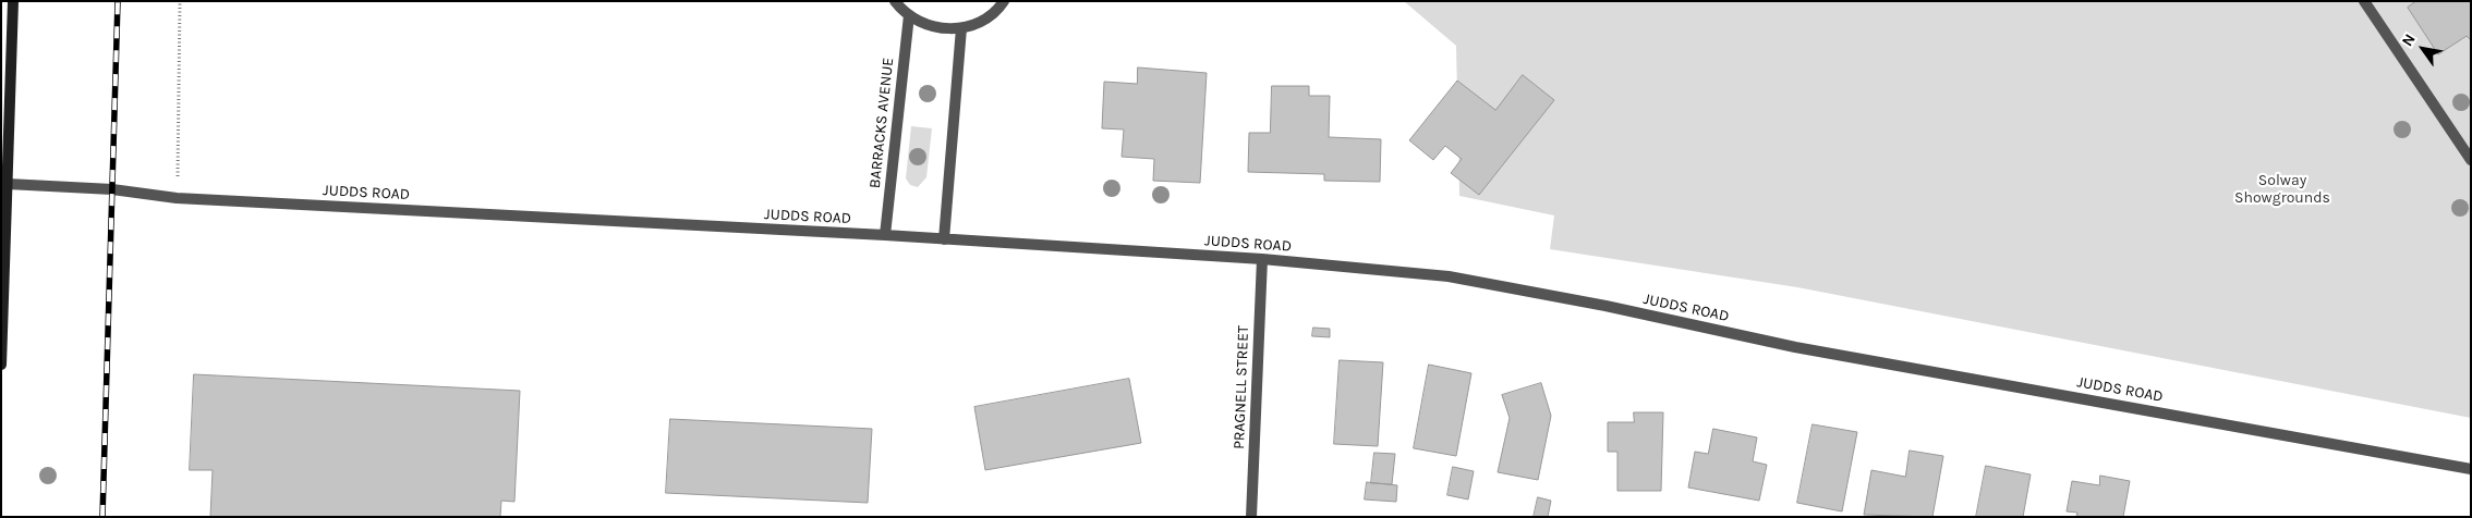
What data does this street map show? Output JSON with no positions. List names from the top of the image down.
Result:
{
  "streets": {
    "street": ["BARRACKS AVENUE", "JUDDS ROAD", "PRAGNELL STREET"]
  },
  "crossings": [
    ["BARRACKS AVENUE", "JUDDS ROAD"],
    ["JUDDS ROAD", "PRAGNELL STREET"]
  ],
  "parks": ["Solway Showgrounds"],
  "north": "top left"
}
